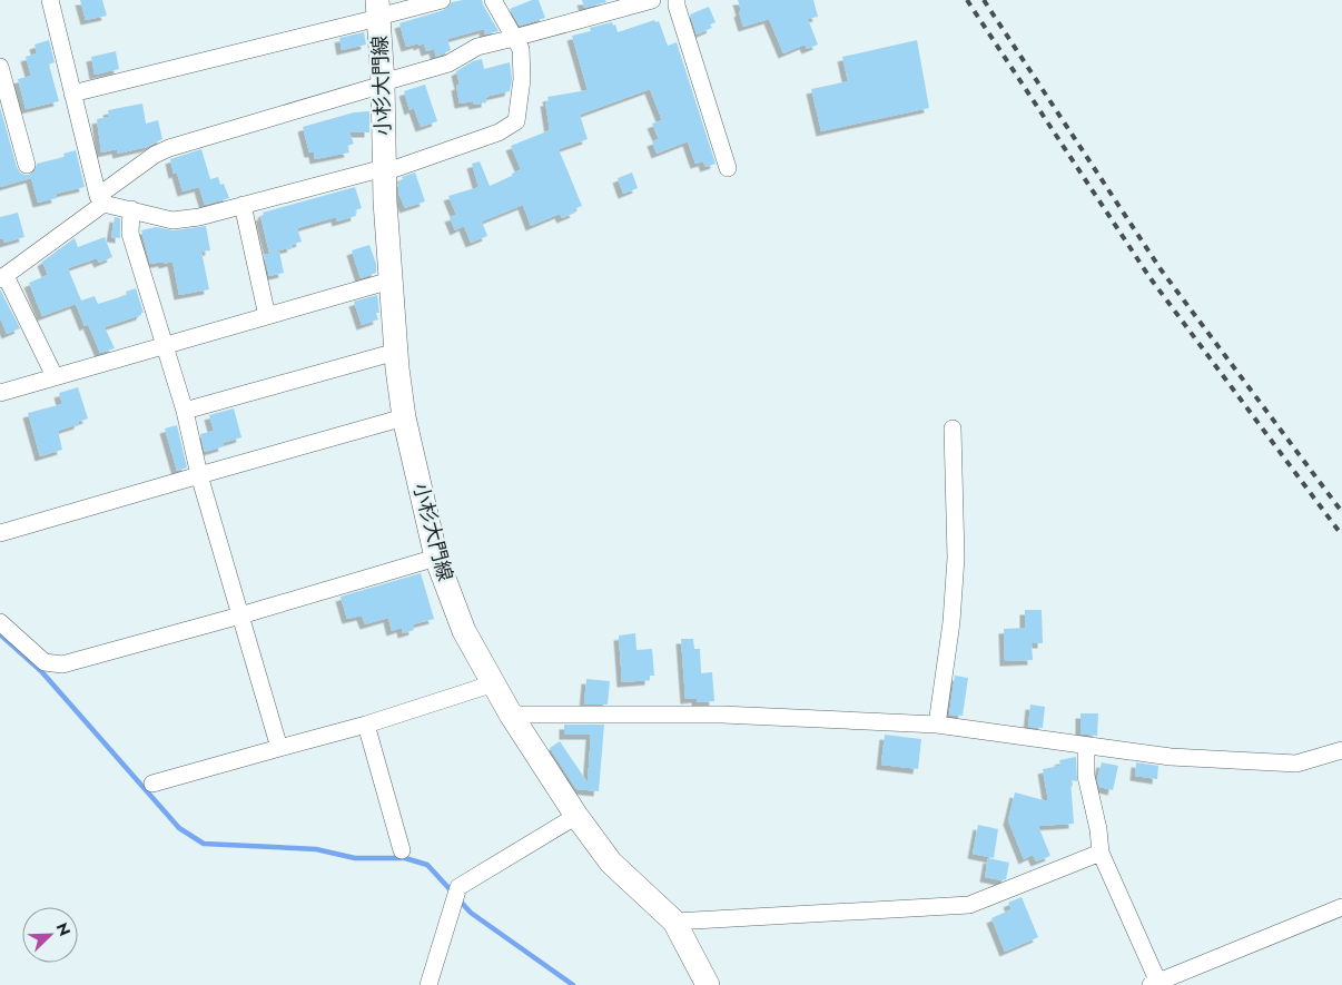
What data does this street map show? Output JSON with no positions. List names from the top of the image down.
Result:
{
  "streets": {
    "main road": ["小杉大門線"]
  },
  "north": "top right"
}
